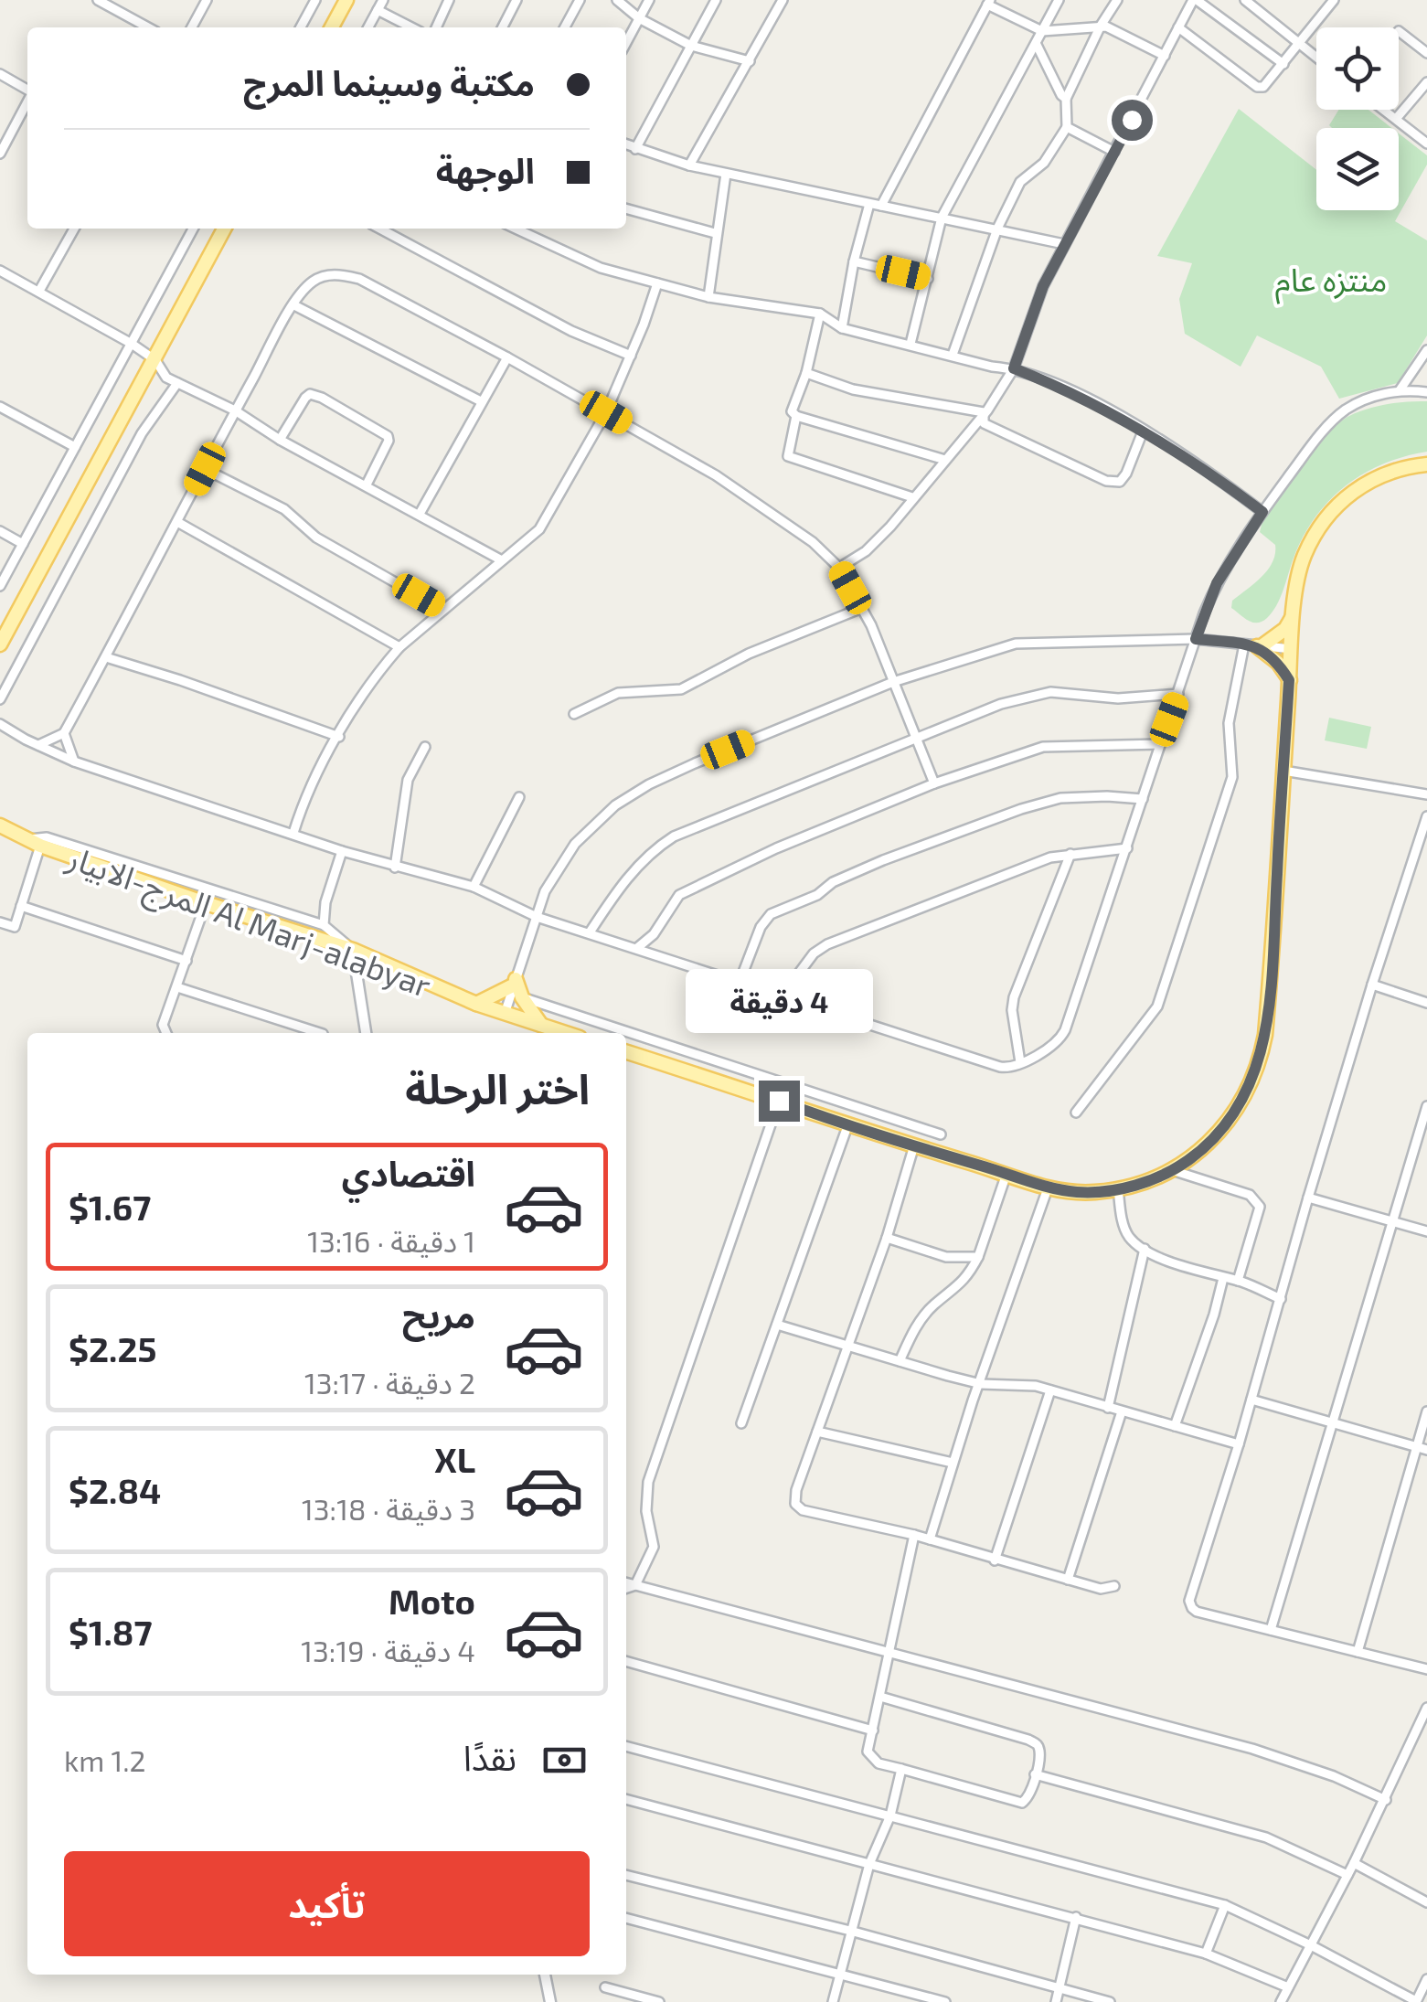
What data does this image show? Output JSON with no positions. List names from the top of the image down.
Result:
{
  "streets": {
    "main road": ["المرج-الابيار Al Marj-alabyar"]
  },
  "parks": ["منتزه عام"],
  "page": {
    "banner": ["مكتبة وسينما المرج", "الوجهة"],
    "bubble": "4 دقيقة",
    "heading": "اختر الرحلة",
    "list": [
      {
        "name": "اقتصادي",
        "note": "1 دقيقة · 13:16",
        "value": "$1.67"
      },
      {
        "name": "مريح",
        "note": "2 دقيقة · 13:17",
        "value": "$2.25"
      },
      {
        "name": "XL",
        "note": "3 دقيقة · 13:18",
        "value": "$2.84"
      },
      {
        "name": "Moto",
        "note": "4 دقيقة · 13:19",
        "value": "$1.87"
      }
    ],
    "pay": ["نقدًا", "1.2 km"],
    "buttons": "تأكيد"
  }
}
